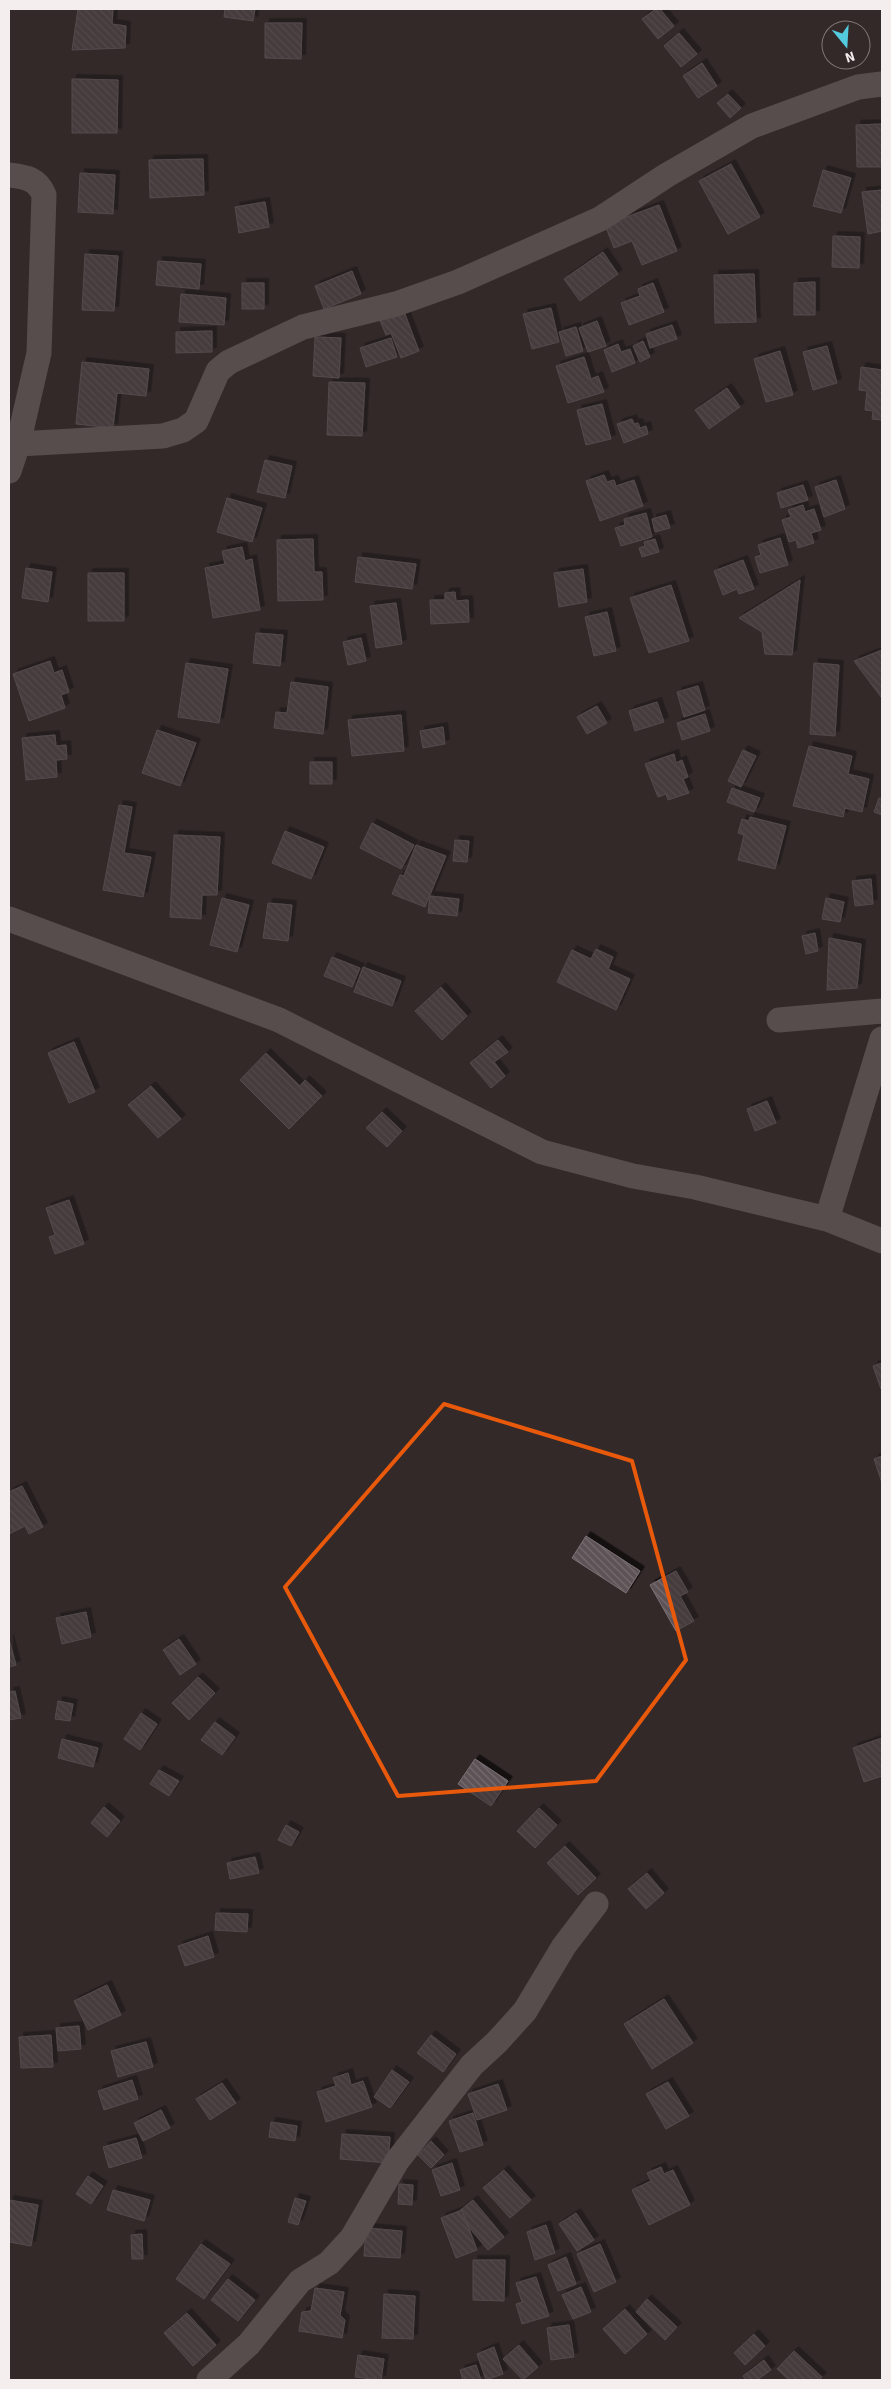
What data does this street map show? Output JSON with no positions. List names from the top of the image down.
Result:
{
  "north": "bottom"
}
